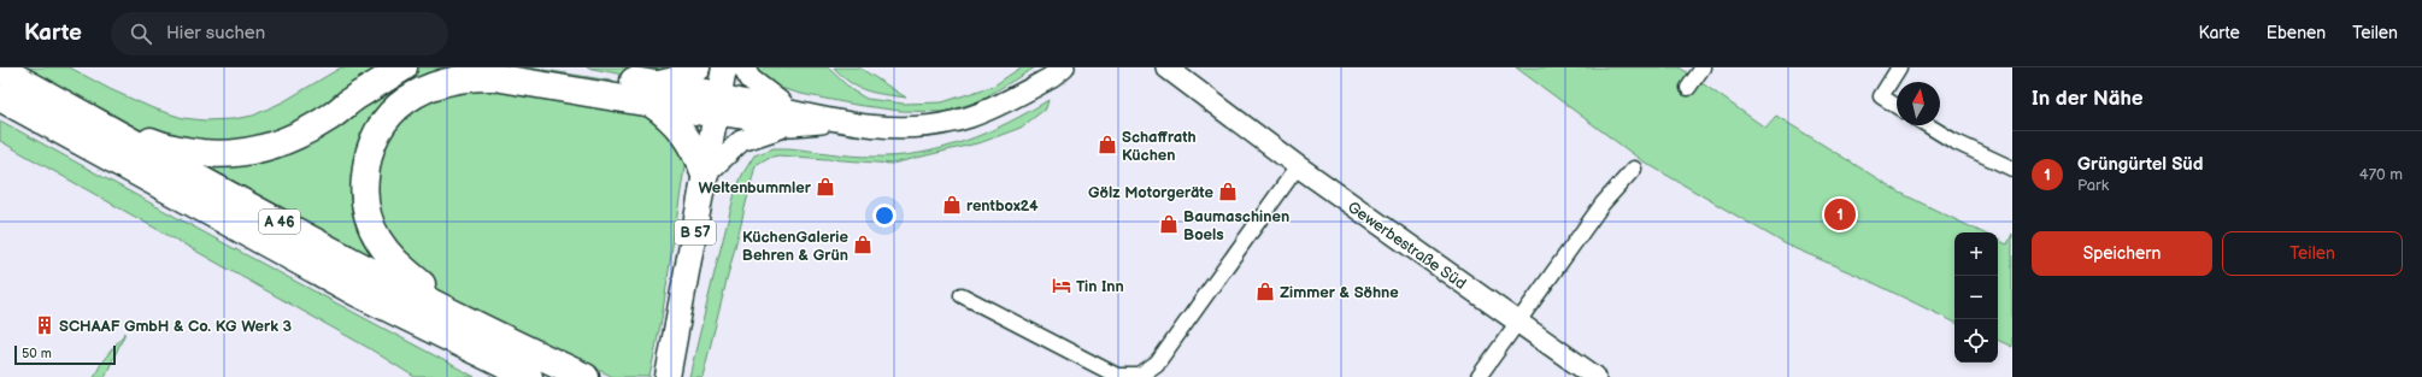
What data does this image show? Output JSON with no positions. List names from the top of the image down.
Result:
{
  "streets": {
    "highway": ["A 46"],
    "main road": ["B 57", "Gewerbestraße Süd"]
  },
  "places": {
    "shop": [
      "Schaffrath Küchen",
      "Weltenbummler",
      "Gölz Motorgeräte",
      "rentbox24",
      "Baumaschinen Boels",
      "KüchenGalerie Behren & Grün",
      "Zimmer & Söhne"
    ],
    "hotel": ["Tin Inn"],
    "building": ["SCHAAF GmbH & Co. KG Werk 3"]
  },
  "scale_bar": "50 m",
  "north": "top",
  "page": {
    "header": "Karte",
    "search": "Hier suchen",
    "nav": ["Karte", "Ebenen", "Teilen"],
    "heading": "In der Nähe",
    "list": [
      {
        "mark": "1",
        "name": "Grüngürtel Süd",
        "note": "Park",
        "value": "470 m"
      }
    ],
    "pins": "1",
    "buttons": ["Speichern", "Teilen"],
    "map_buttons": ["+", "−"],
    "scale": "50 m"
  }
}
